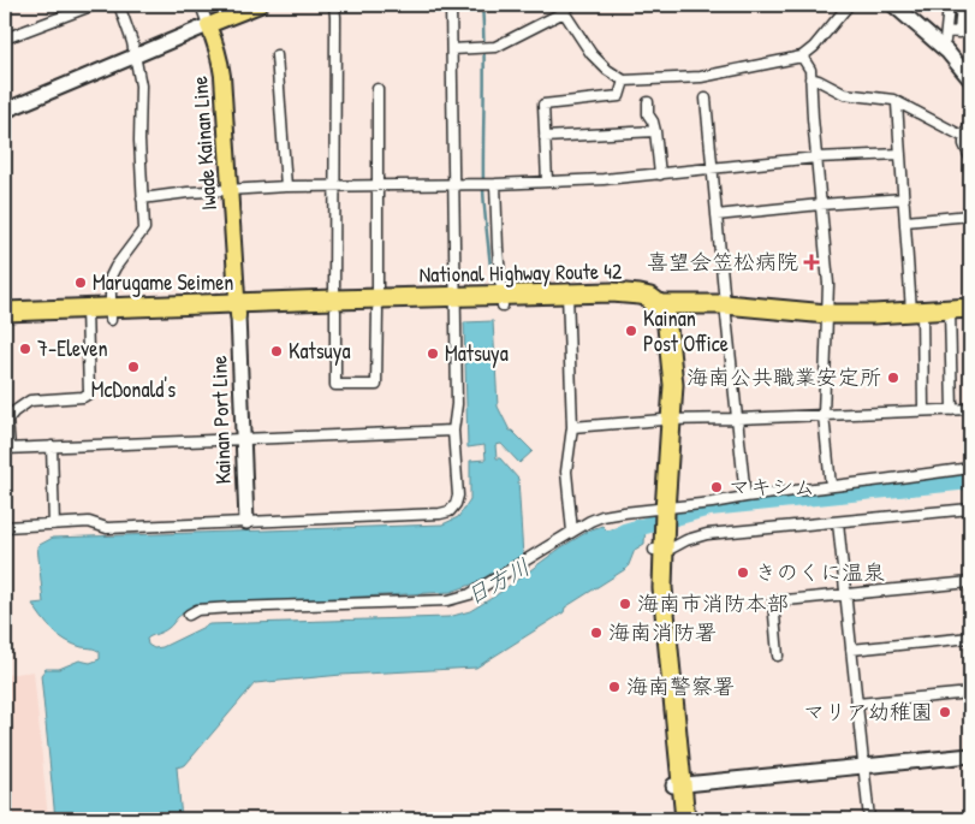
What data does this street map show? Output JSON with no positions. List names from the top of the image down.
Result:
{
  "streets": {
    "highway": ["National Highway Route 42"],
    "main road": ["Iwade Kainan Line"],
    "street": ["Kainan Port Line"]
  },
  "crossings": [
    ["Iwade Kainan Line", "National Highway Route 42"],
    ["Iwade Kainan Line", "Kainan Port Line"],
    ["National Highway Route 42", "Kainan Port Line"]
  ],
  "water": ["日方川"],
  "places": {
    "health": ["喜望会笠松病院"],
    "other": [
      "Marugame Seimen",
      "Kainan Post Office",
      "7-Eleven",
      "Katsuya",
      "Matsuya",
      "McDonald's",
      "海南公共職業安定所",
      "マキシム",
      "きのくに温泉",
      "海南市消防本部",
      "海南消防署",
      "海南警察署",
      "マリア幼稚園"
    ]
  }
}
